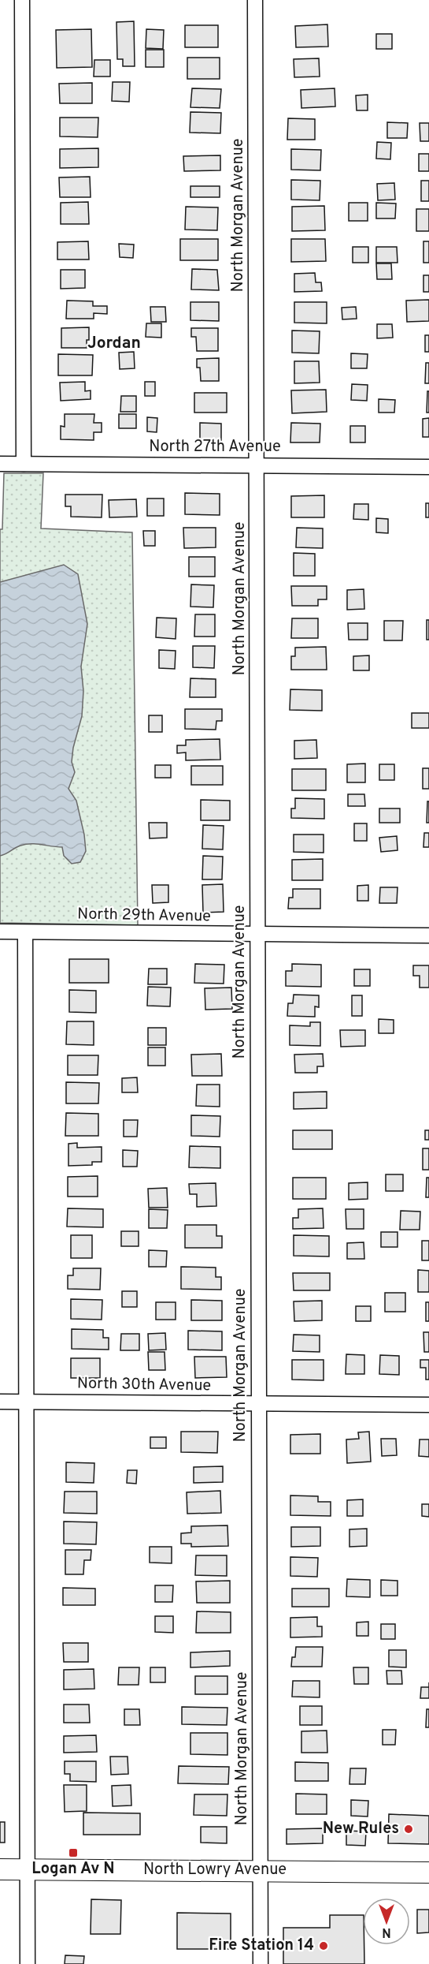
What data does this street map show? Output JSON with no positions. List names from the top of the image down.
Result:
{
  "streets": {
    "main road": ["North Lowry Avenue"],
    "street": [
      "North Morgan Avenue",
      "North 27th Avenue",
      "North 29th Avenue",
      "North 30th Avenue"
    ]
  },
  "crossings": [
    ["North Morgan Avenue", "North 27th Avenue"],
    ["North Morgan Avenue", "North 29th Avenue"],
    ["North Morgan Avenue", "North 30th Avenue"],
    ["North Morgan Avenue", "North Lowry Avenue"]
  ],
  "districts": ["Jordan"],
  "places": {
    "other": ["New Rules", "Fire Station 14"],
    "transit": ["Logan Av N"]
  },
  "north": "bottom"
}
